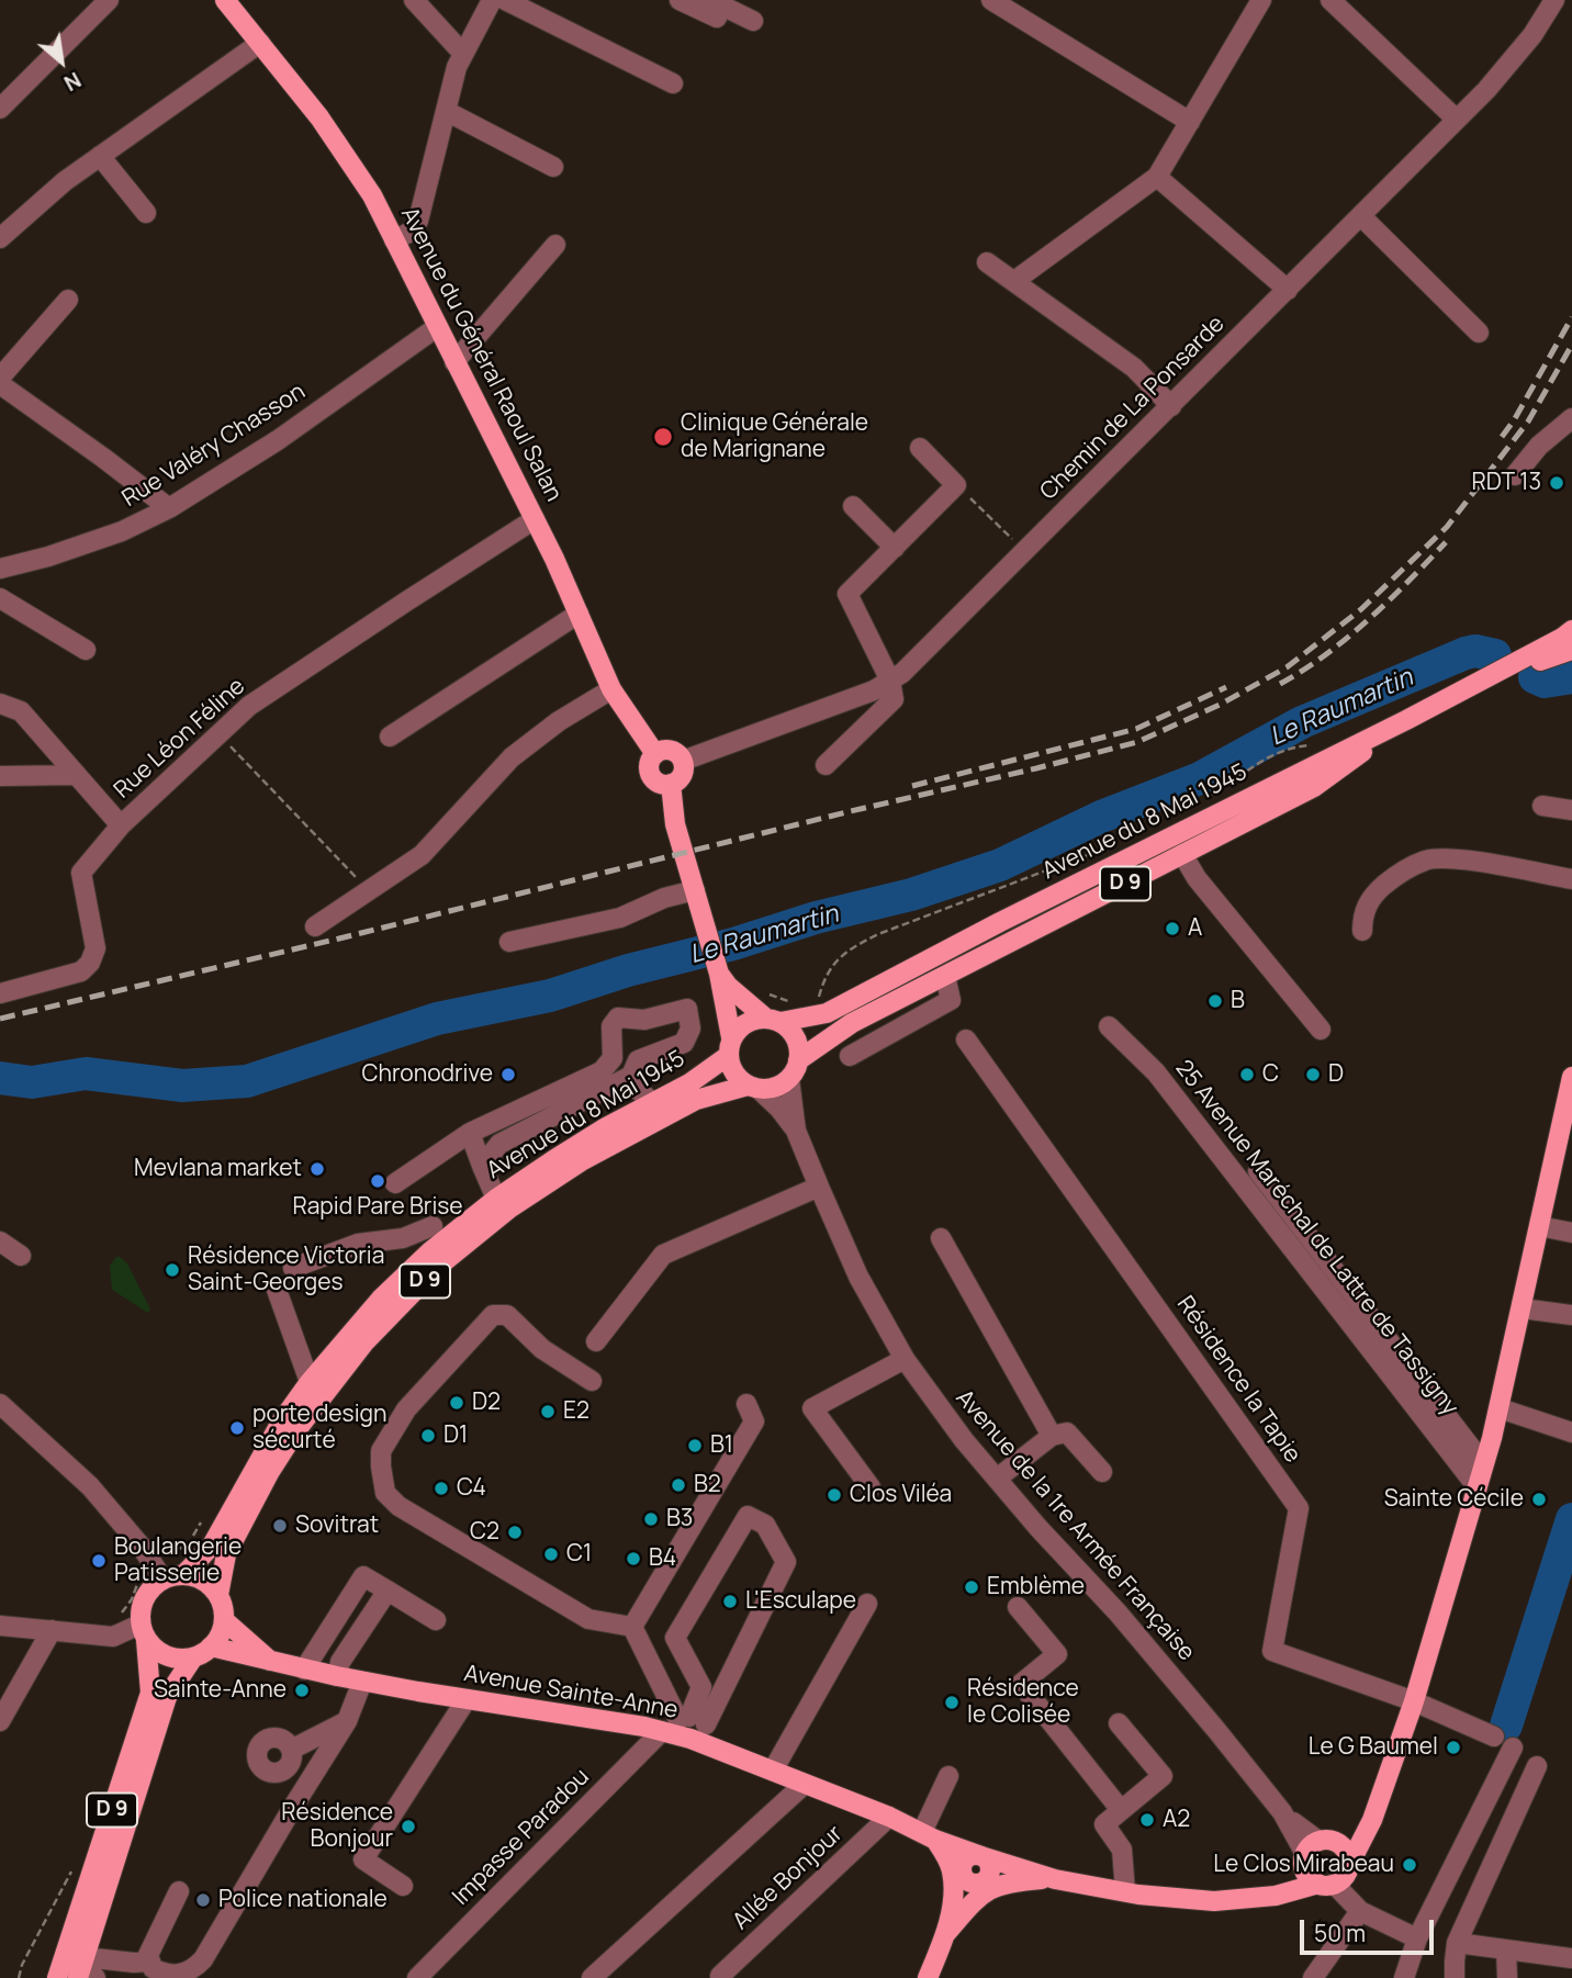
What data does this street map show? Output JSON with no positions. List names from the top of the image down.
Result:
{
  "streets": {
    "main road": [
      "Avenue du Général Raoul Salan",
      "Avenue du 8 Mai 1945",
      "D 9",
      "Avenue Sainte-Anne"
    ],
    "street": [
      "Chemin de La Ponsarde",
      "Rue Valéry Chasson",
      "Rue Léon Féline",
      "25 Avenue Maréchal de Lattre de Tassigny",
      "Résidence la Tapie",
      "Avenue de la 1re Armée Française",
      "Impasse Paradou",
      "Allée Bonjour"
    ]
  },
  "crossings": [
    ["Avenue du Général Raoul Salan", "Chemin de La Ponsarde"],
    ["Avenue du Général Raoul Salan", "Rue Valéry Chasson"],
    ["Avenue du Général Raoul Salan", "Rue Léon Féline"],
    ["Avenue du 8 Mai 1945", "D 9"],
    ["Avenue du 8 Mai 1945", "Avenue de la 1re Armée Française"],
    ["Avenue du 8 Mai 1945", "Avenue Sainte-Anne"],
    ["D 9", "Avenue Sainte-Anne"],
    ["Avenue Sainte-Anne", "Impasse Paradou"],
    ["Avenue Sainte-Anne", "Allée Bonjour"]
  ],
  "water": ["Le Raumartin"],
  "places": [
    "Clinique Générale de Marignane",
    "RDT 13",
    "A",
    "B",
    "Chronodrive",
    "C",
    "D",
    "Mevlana market",
    "Rapid Pare Brise",
    "Résidence Victoria Saint-Georges",
    "D2",
    "E2",
    "porte design sécurté",
    "D1",
    "B1",
    "B2",
    "C4",
    "Clos Viléa",
    "Sainte Cécile",
    "B3",
    "Sovitrat",
    "C2",
    "C1",
    "B4",
    "Boulangerie Patisserie",
    "Emblème",
    "L'Esculape",
    "Sainte-Anne",
    "Résidence le Colisée",
    "Le G Baumel",
    "A2",
    "Résidence Bonjour",
    "Le Clos Mirabeau",
    "Police nationale"
  ],
  "scale_bar": "50 m",
  "north": "bottom right"
}
